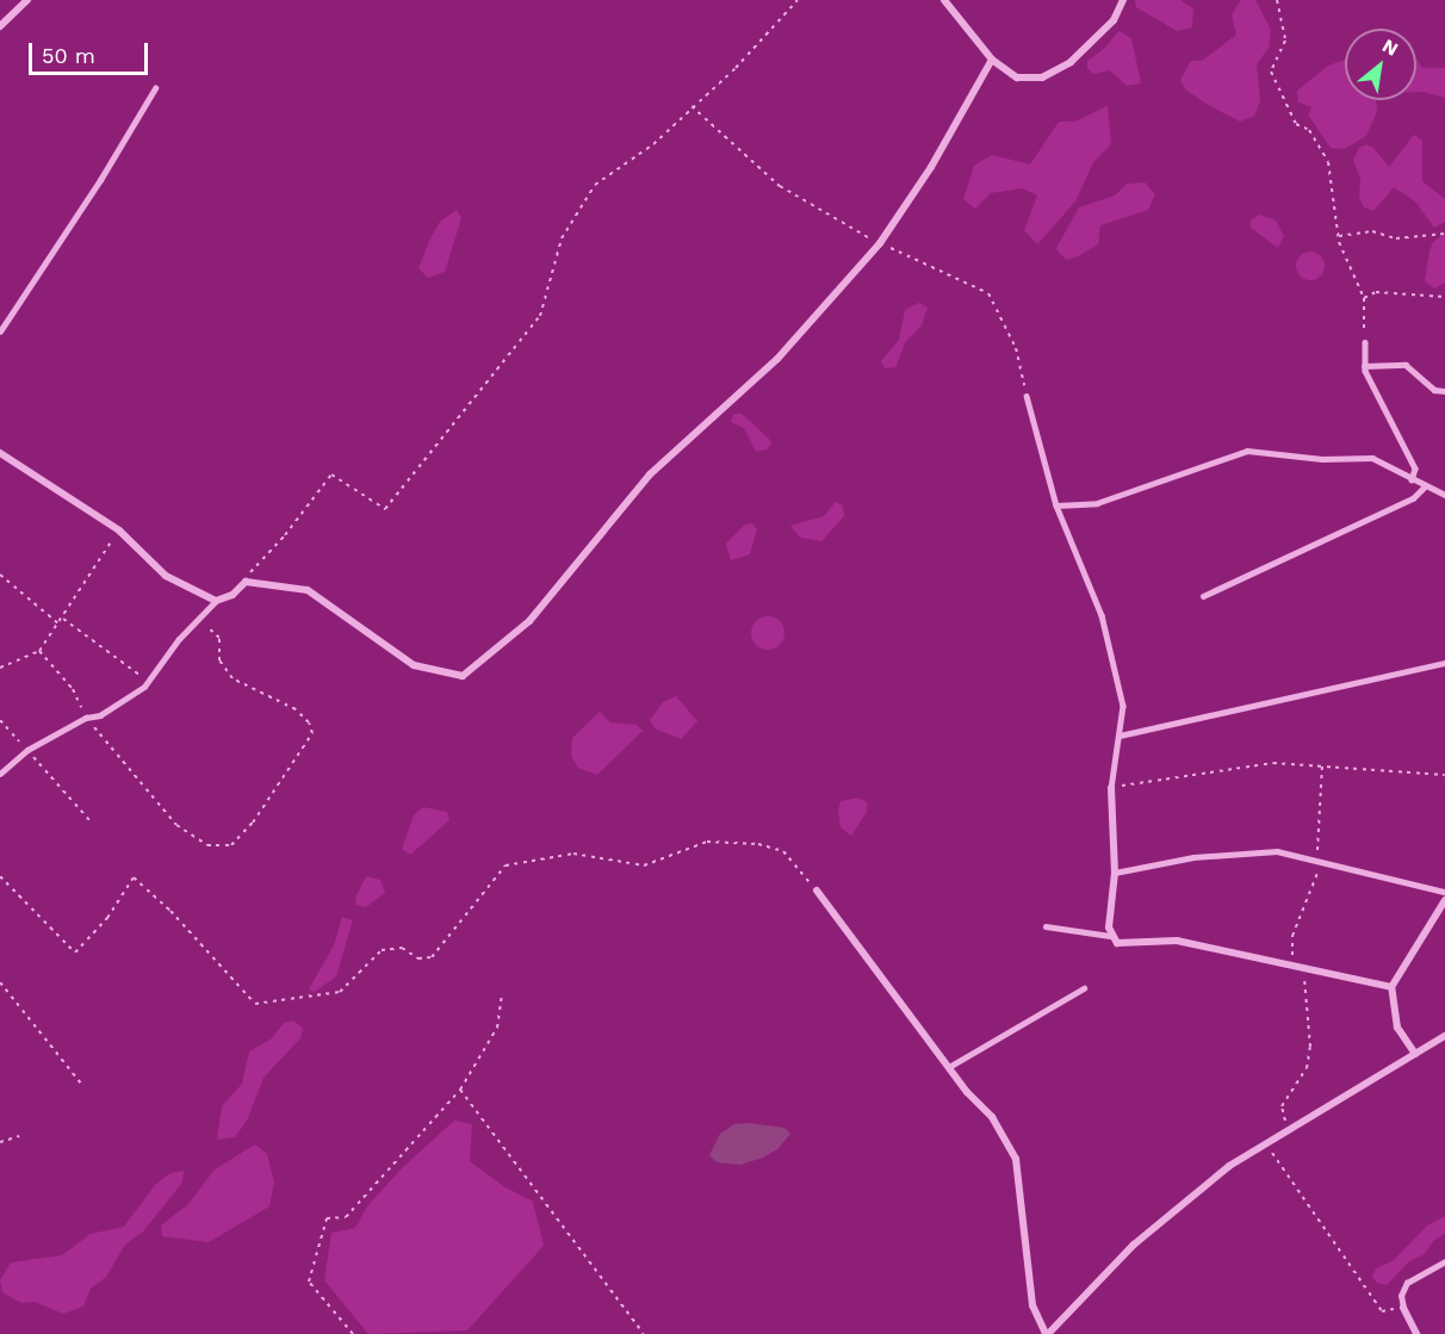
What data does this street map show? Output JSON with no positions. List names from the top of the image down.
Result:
{
  "scale_bar": "50 m",
  "north": "top right"
}
